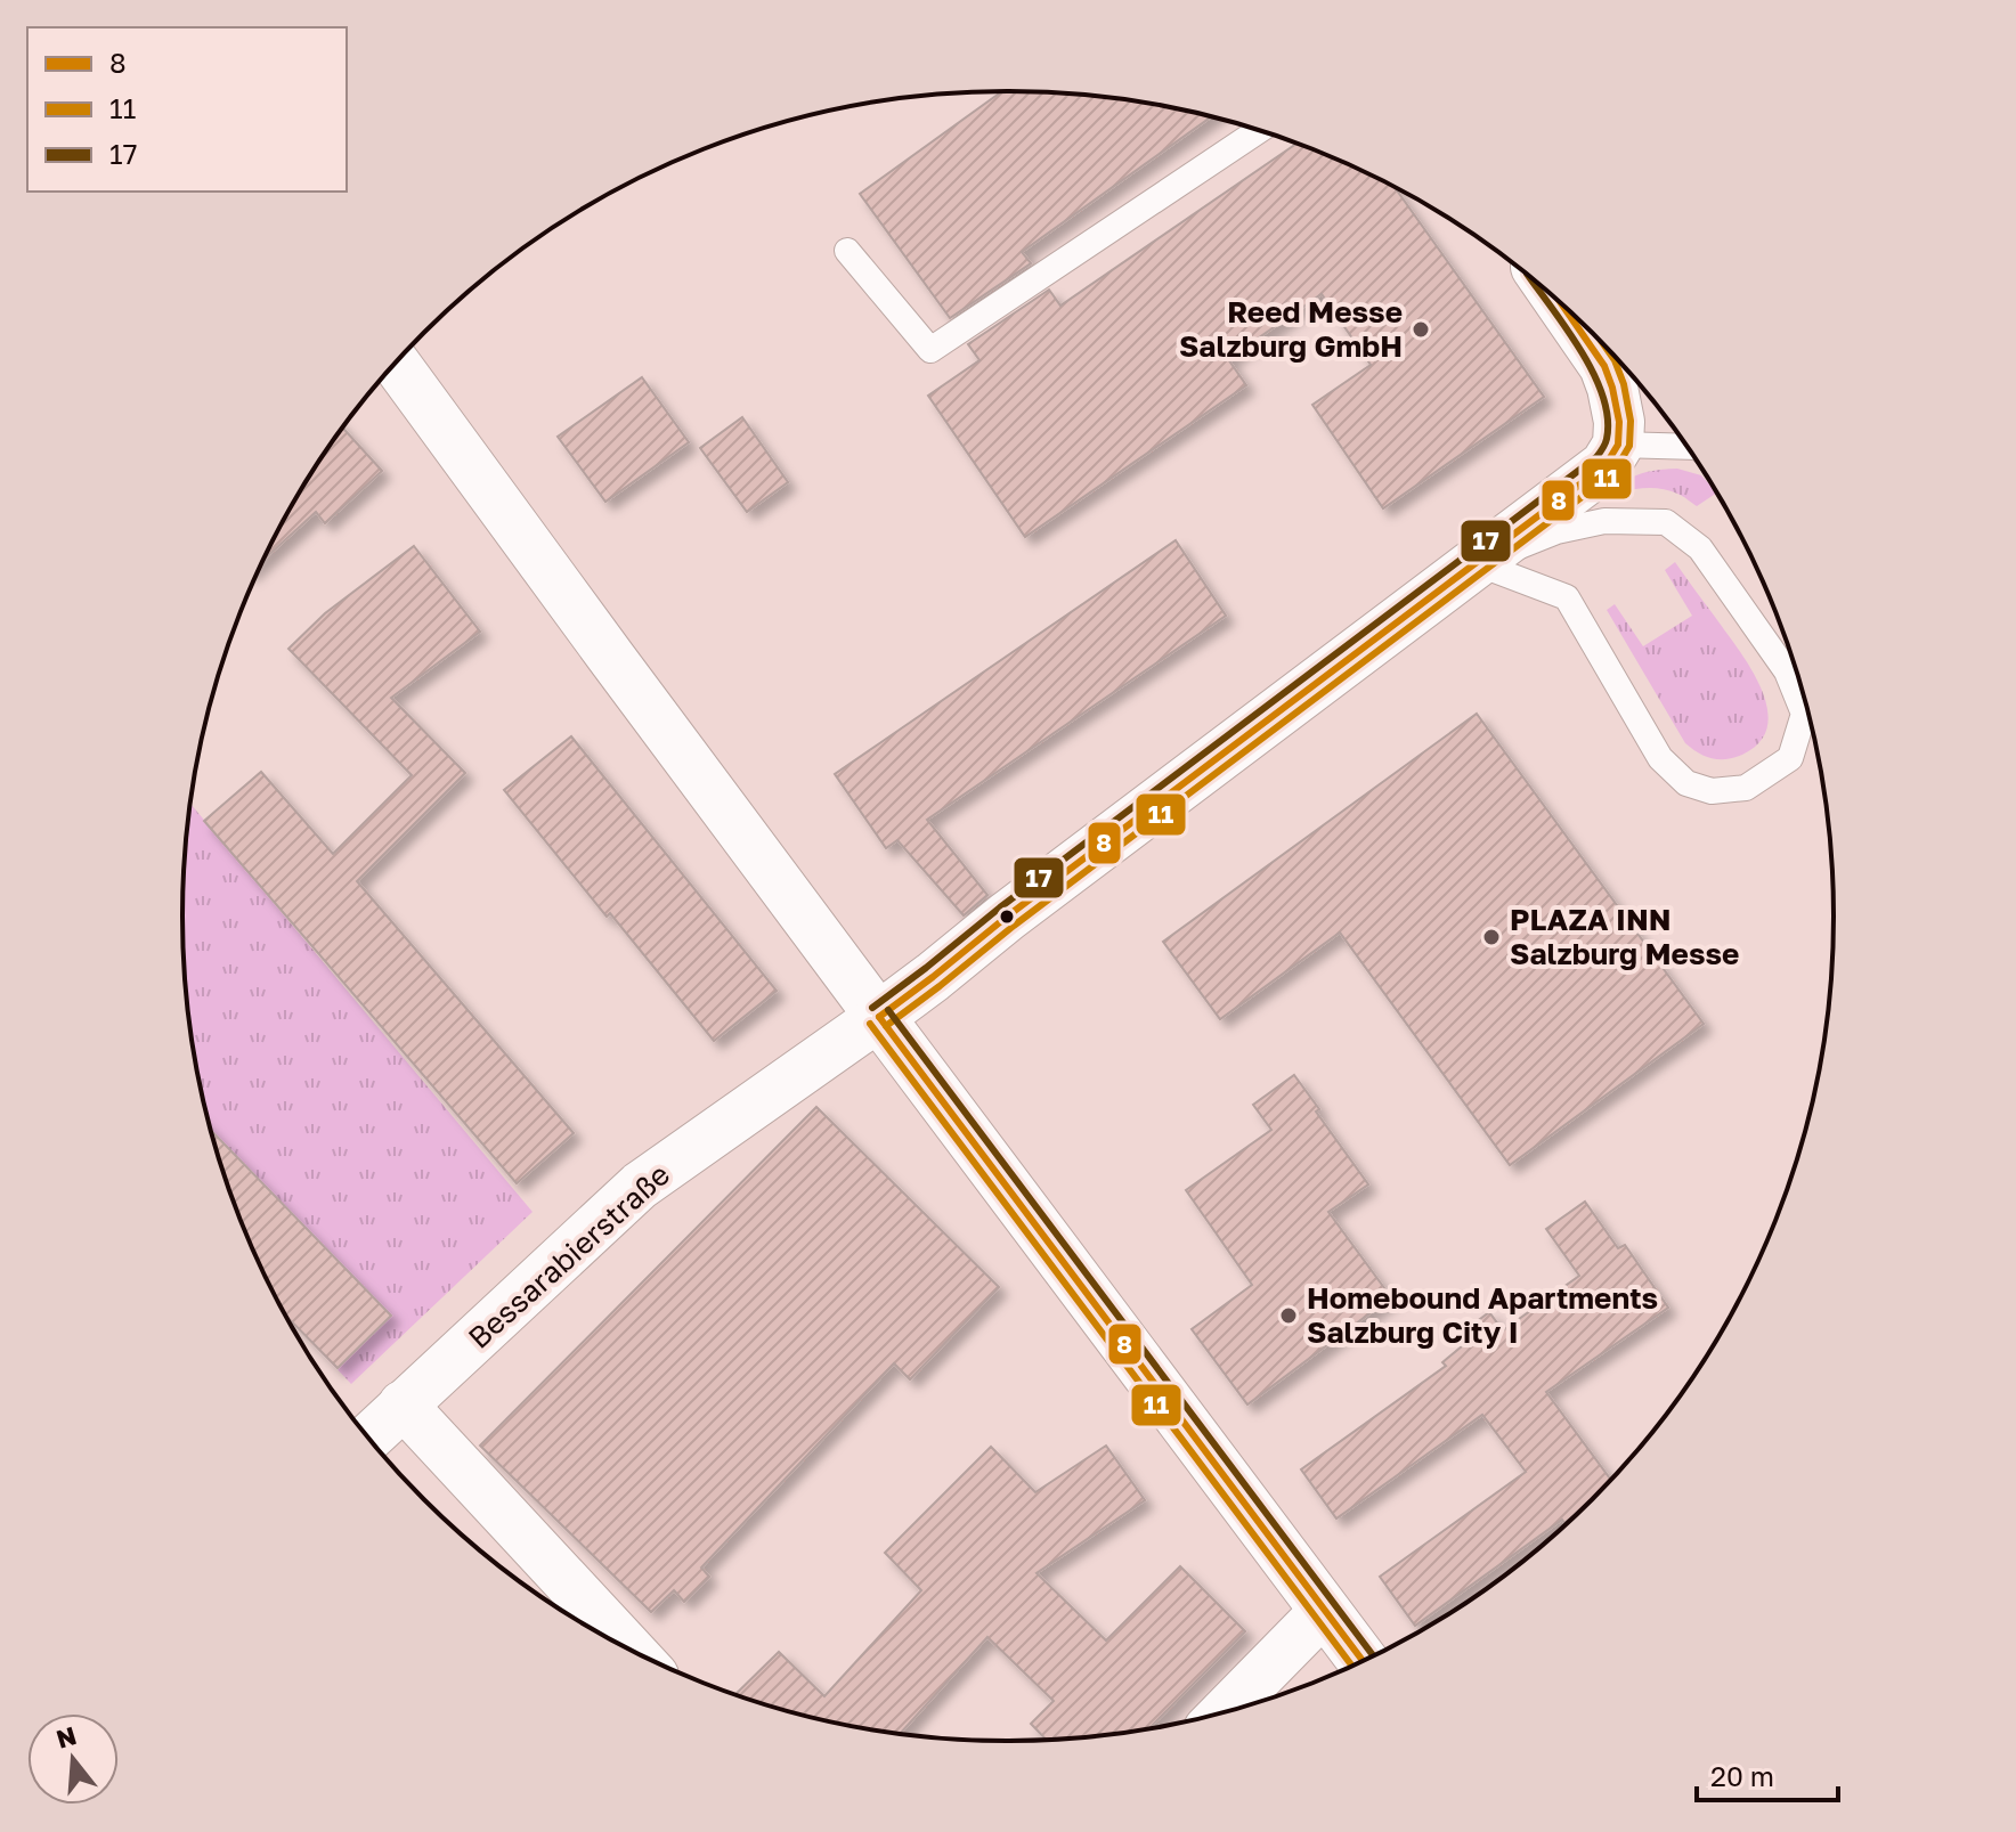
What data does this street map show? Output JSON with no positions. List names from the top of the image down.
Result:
{
  "streets": {
    "street": ["Bessarabierstraße"]
  },
  "places": ["Reed Messe Salzburg GmbH", "PLAZA INN Salzburg Messe", "Homebound Apartments Salzburg City I"],
  "lines": ["transit line 17", "transit line 8", "transit line 11"],
  "legend": ["8", "11", "17"],
  "scale_bar": "20 m",
  "north": "top"
}
